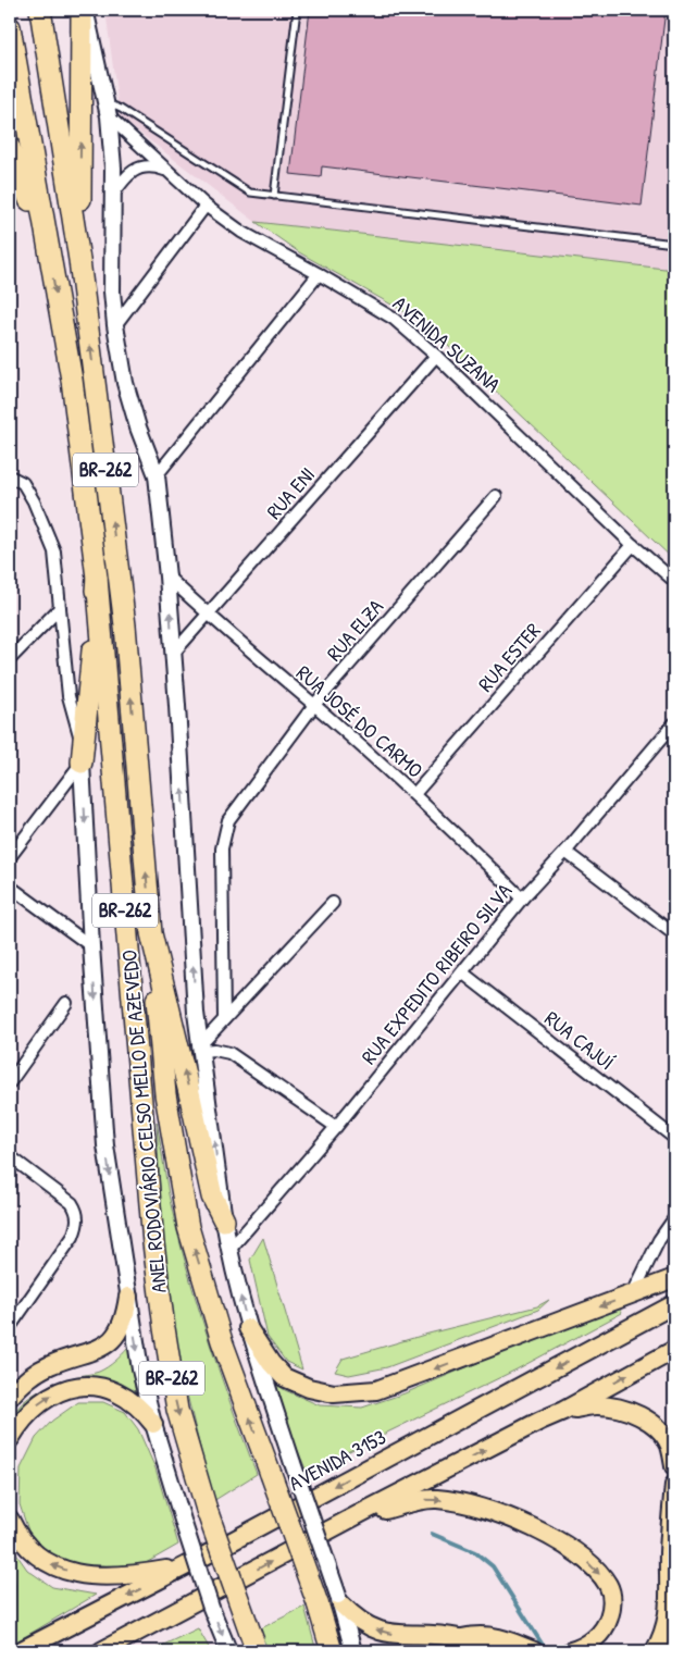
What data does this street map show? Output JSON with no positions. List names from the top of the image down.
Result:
{
  "streets": {
    "highway": ["BR-262", "ANEL RODOVIÁRIO CELSO MELLO DE AZEVEDO", "AVENIDA 3153"],
    "street": [
      "AVENIDA SUZANA",
      "RUA ENI",
      "RUA ELZA",
      "RUA ESTER",
      "RUA JOSÉ DO CARMO",
      "RUA EXPEDITO RIBEIRO SILVA",
      "RUA CAJUÍ"
    ]
  },
  "crossings": [
    ["AVENIDA SUZANA", "RUA ENI"],
    ["AVENIDA SUZANA", "RUA ESTER"],
    ["BR-262", "ANEL RODOVIÁRIO CELSO MELLO DE AZEVEDO"],
    ["RUA ENI", "RUA JOSÉ DO CARMO"],
    ["RUA ELZA", "RUA JOSÉ DO CARMO"],
    ["RUA ESTER", "RUA JOSÉ DO CARMO"],
    ["RUA JOSÉ DO CARMO", "RUA EXPEDITO RIBEIRO SILVA"],
    ["RUA EXPEDITO RIBEIRO SILVA", "RUA CAJUÍ"]
  ]
}
